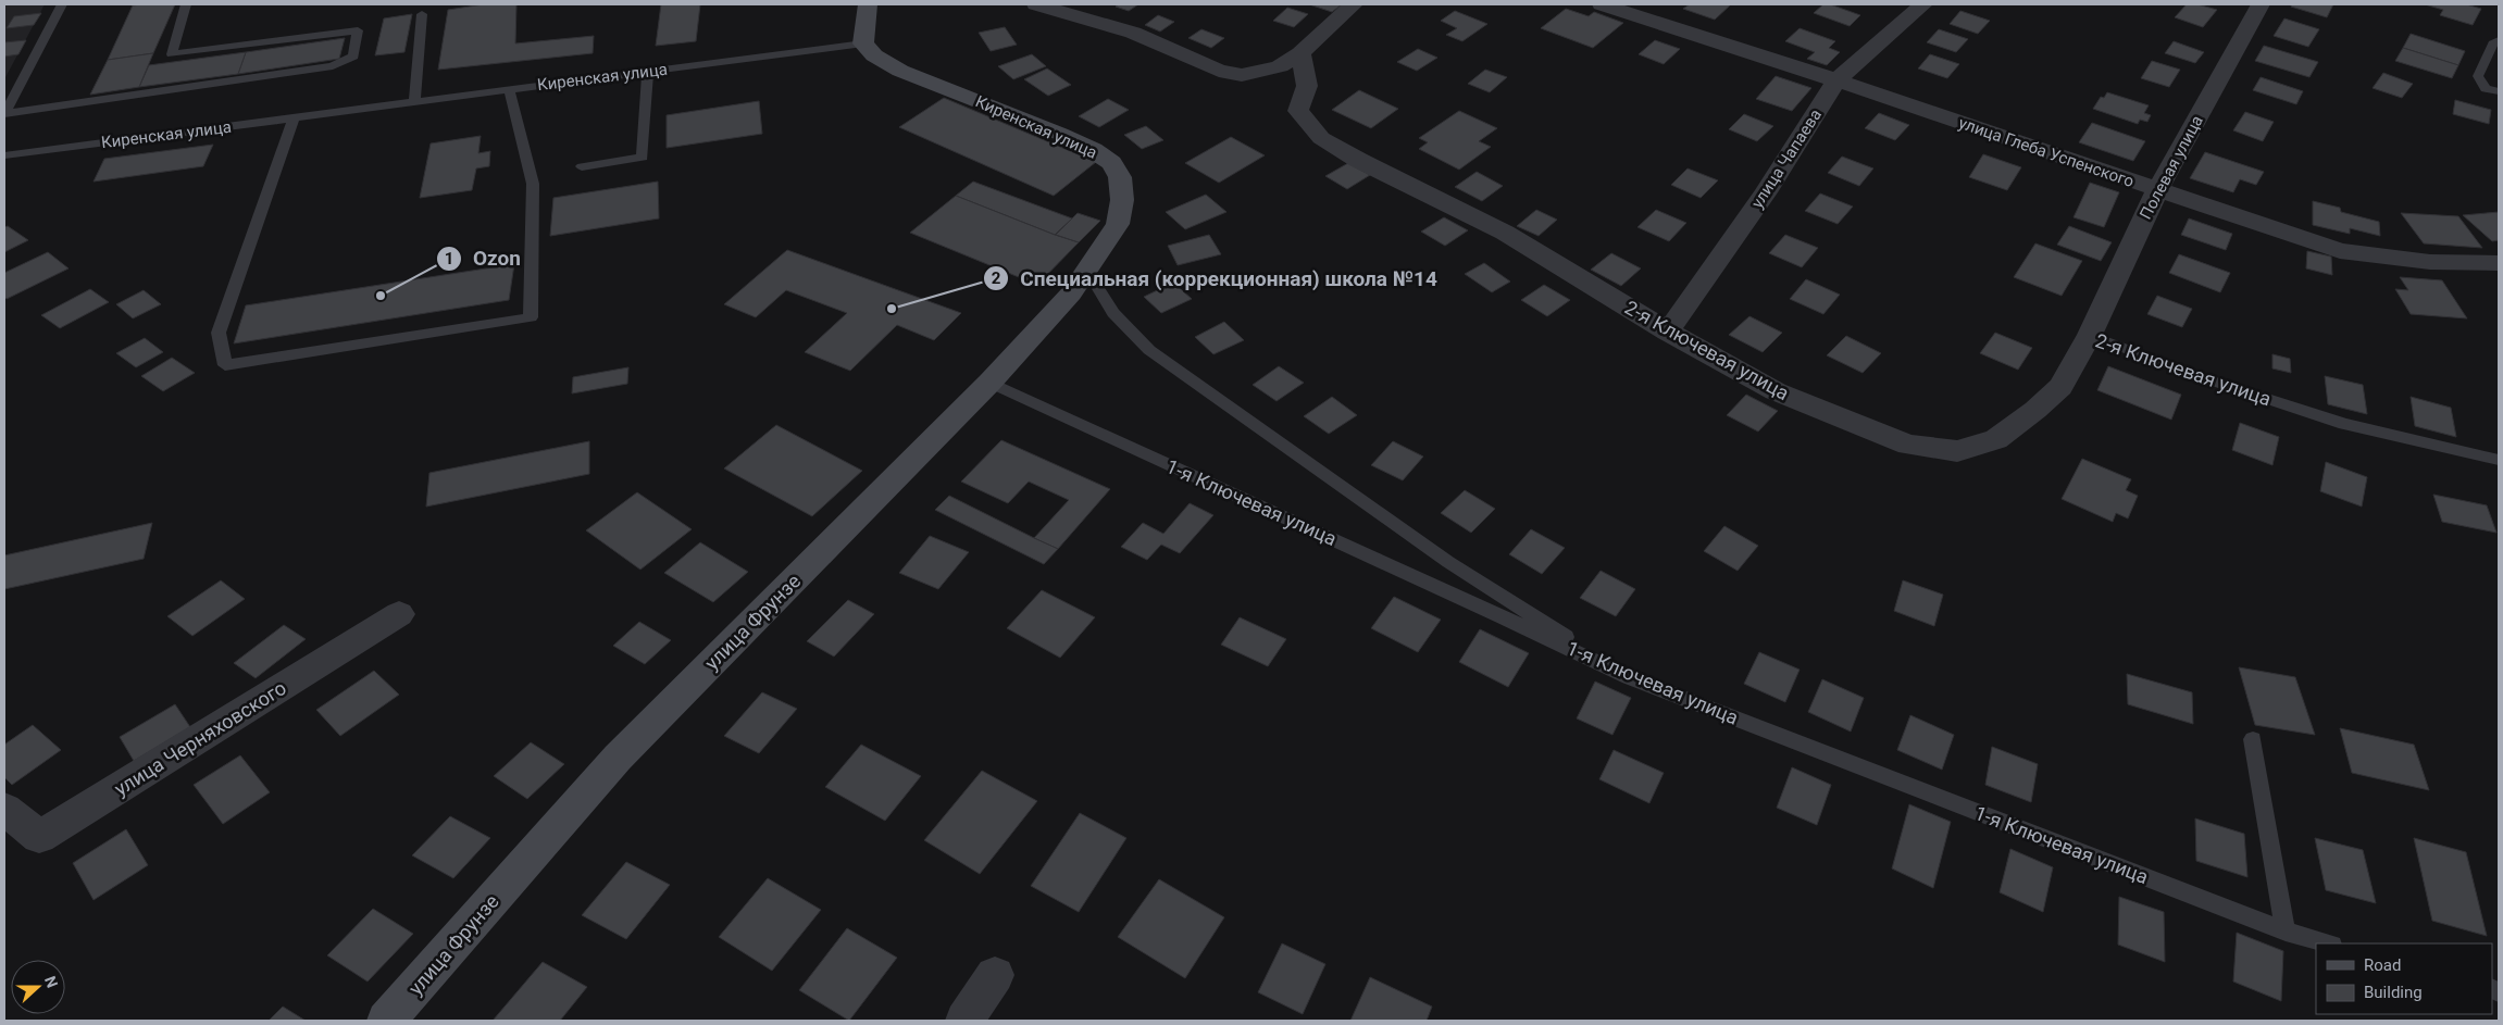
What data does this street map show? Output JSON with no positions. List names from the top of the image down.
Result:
{
  "streets": {
    "street": [
      "Киренская улица",
      "улица Глеба Успенского",
      "улица Чапаева",
      "Полевая улица",
      "2-я Ключевая улица",
      "улица Фрунзе",
      "улица Черняховского"
    ],
    "lane": ["1-я Ключевая улица"]
  },
  "crossings": [
    ["Киренская улица", "улица Фрунзе"],
    ["улица Глеба Успенского", "улица Чапаева"],
    ["улица Глеба Успенского", "Полевая улица"],
    ["улица Чапаева", "2-я Ключевая улица"],
    ["Полевая улица", "2-я Ключевая улица"],
    ["1-я Ключевая улица", "улица Фрунзе"]
  ],
  "places": ["Ozon", "Специальная (коррекционная) школа №14"],
  "legend": ["Road", "Building"],
  "north": "right"
}
